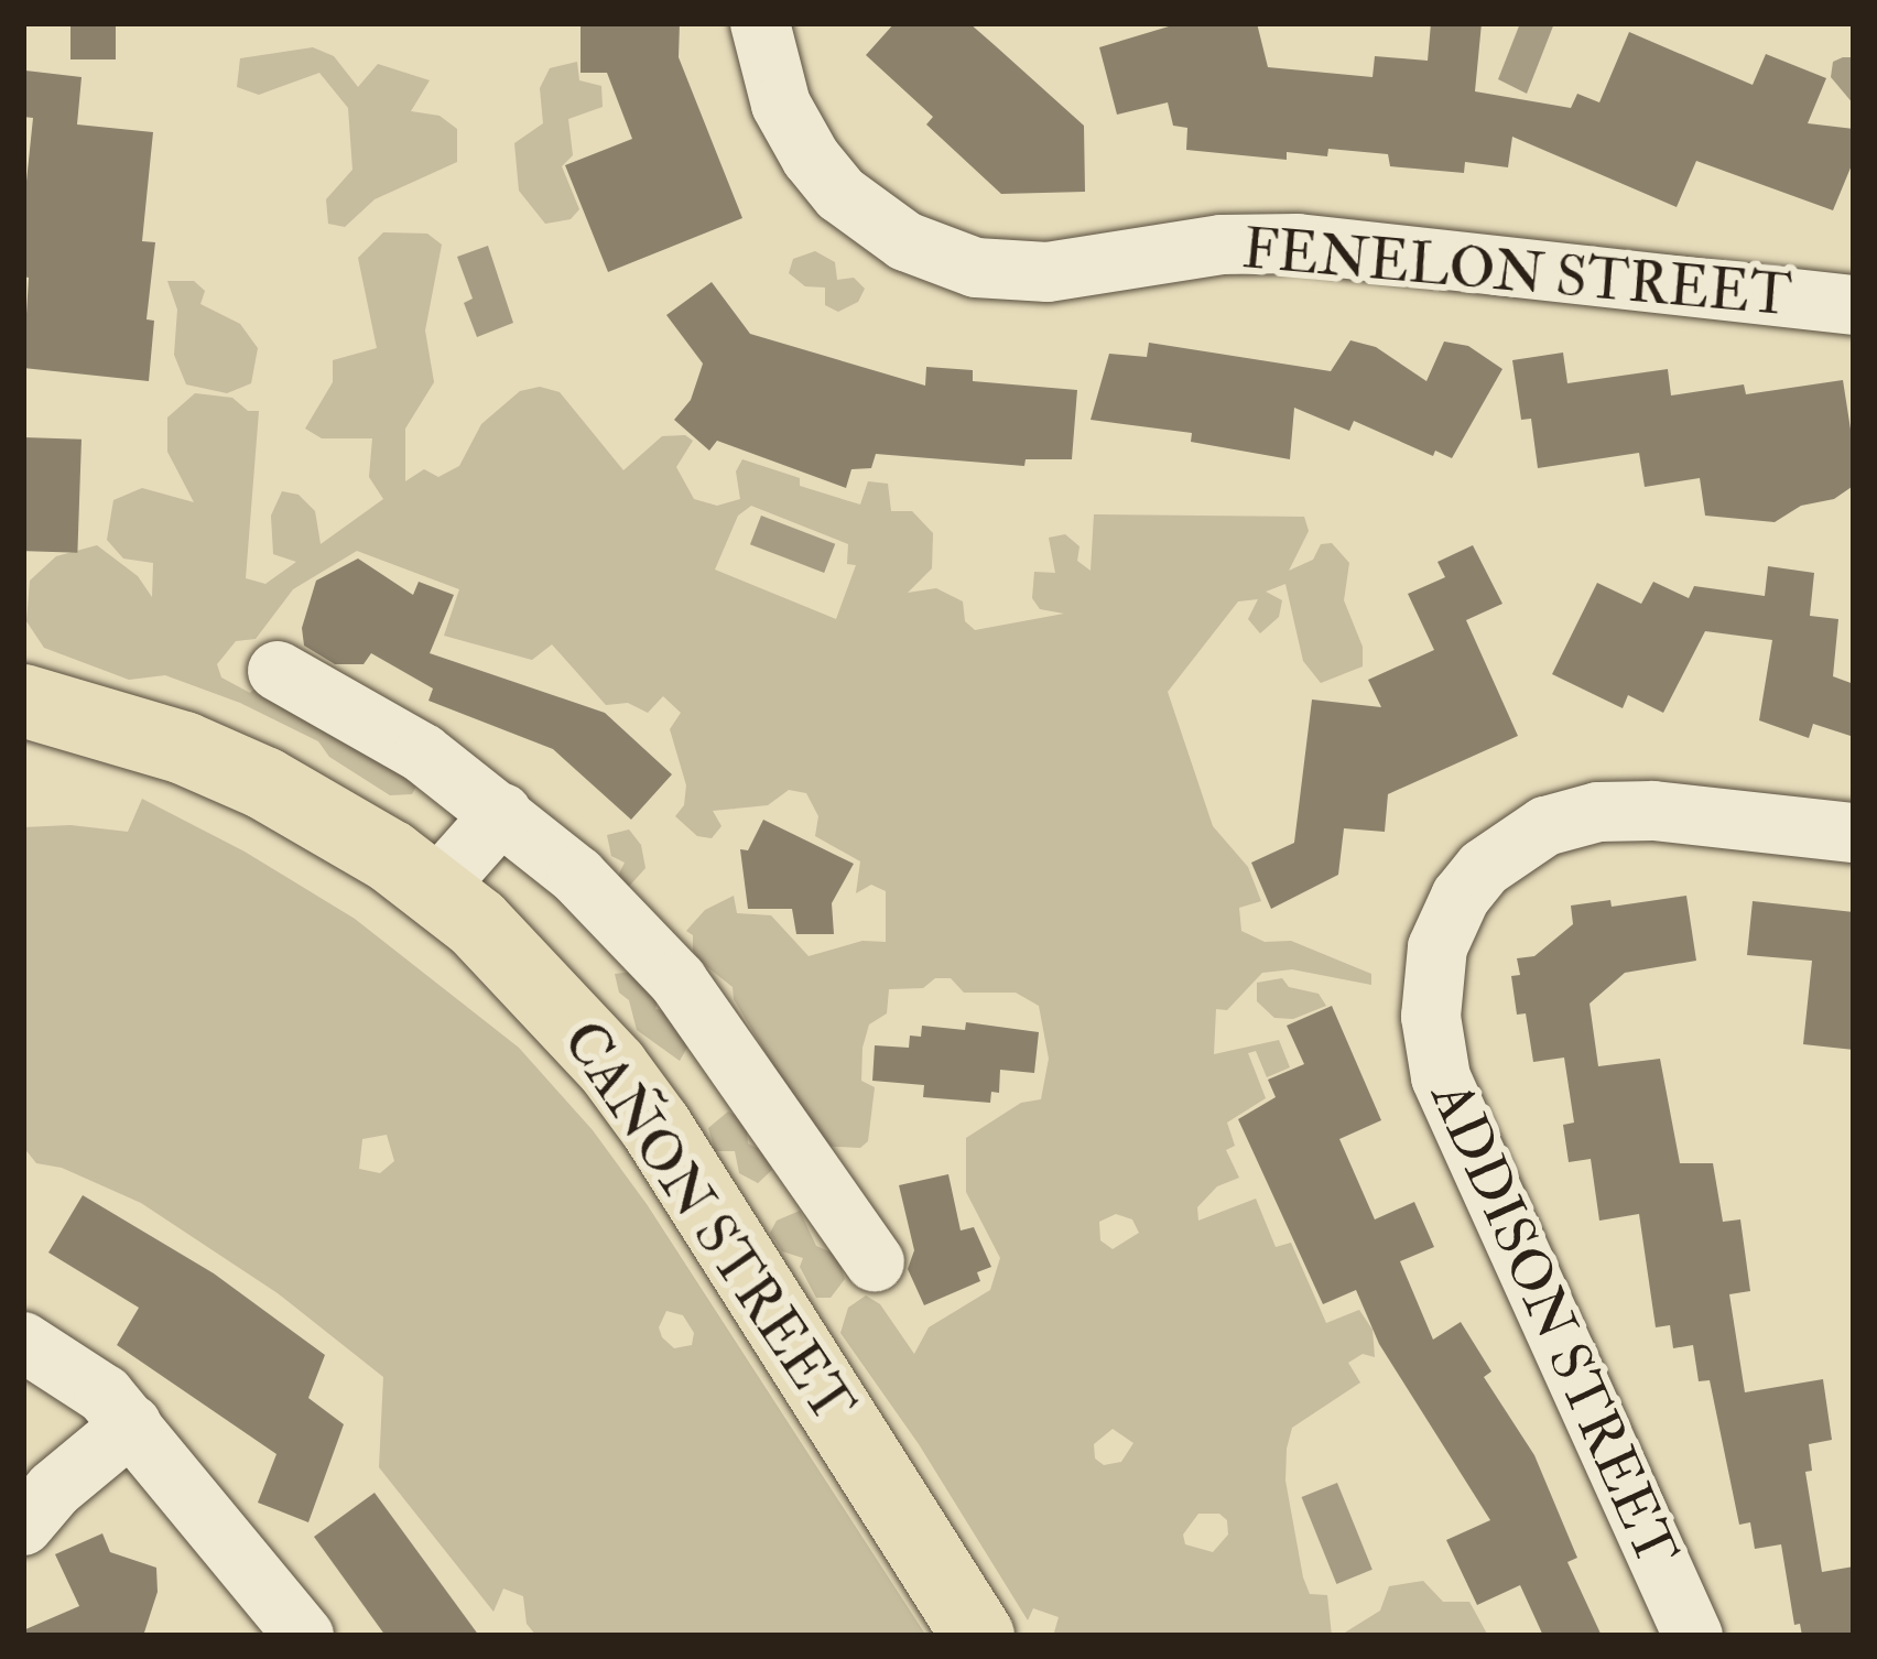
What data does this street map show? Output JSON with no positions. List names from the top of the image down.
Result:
{
  "streets": {
    "main road": ["CAÑON STREET"],
    "street": ["FENELON STREET", "ADDISON STREET"]
  }
}
